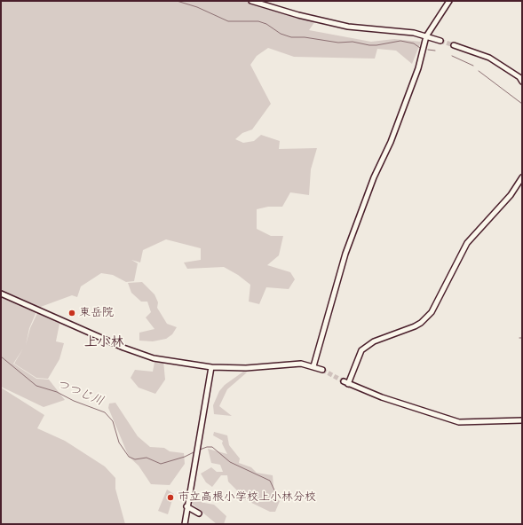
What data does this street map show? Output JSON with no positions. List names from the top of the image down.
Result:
{
  "districts": ["上小林"],
  "water": ["つつじ川"],
  "places": ["東岳院", "市立高根小学校上小林分校"]
}
